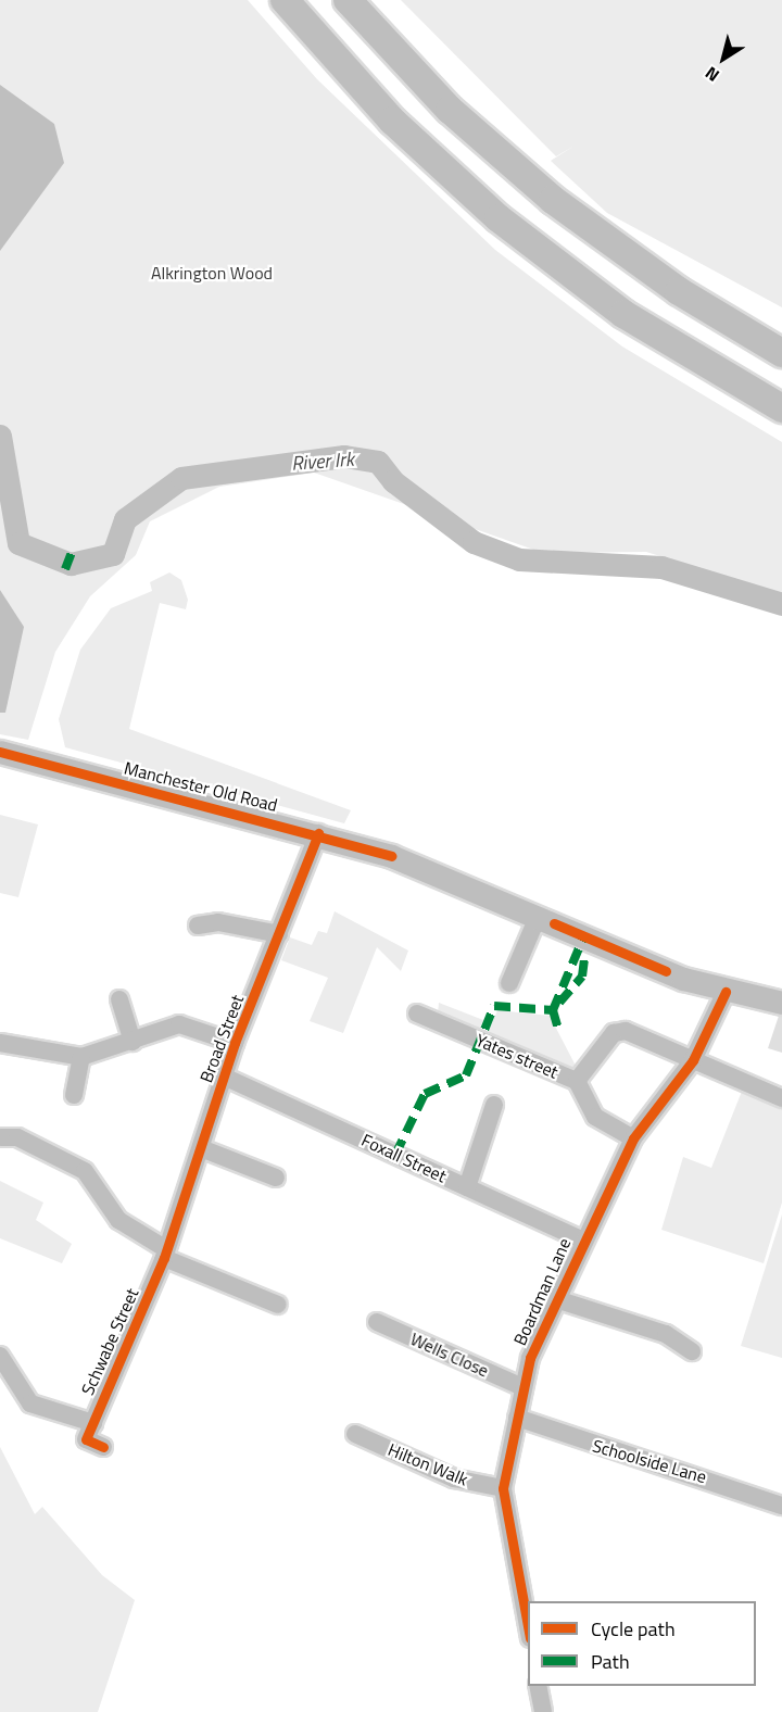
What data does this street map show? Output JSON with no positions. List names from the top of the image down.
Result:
{
  "streets": {
    "main road": ["Manchester Old Road"],
    "street": [
      "Broad Street",
      "Yates street",
      "Foxall Street",
      "Boardman Lane",
      "Schwabe Street",
      "Wells Close",
      "Schoolside Lane",
      "Hilton Walk"
    ]
  },
  "crossings": [
    ["Manchester Old Road", "Broad Street"],
    ["Manchester Old Road", "Boardman Lane"],
    ["Broad Street", "Foxall Street"],
    ["Broad Street", "Schwabe Street"],
    ["Yates street", "Boardman Lane"],
    ["Foxall Street", "Boardman Lane"],
    ["Boardman Lane", "Wells Close"],
    ["Boardman Lane", "Schoolside Lane"],
    ["Boardman Lane", "Hilton Walk"]
  ],
  "water": ["River Irk"],
  "parks": ["Alkrington Wood"],
  "legend": ["Cycle path", "Path"],
  "north": "bottom left"
}
